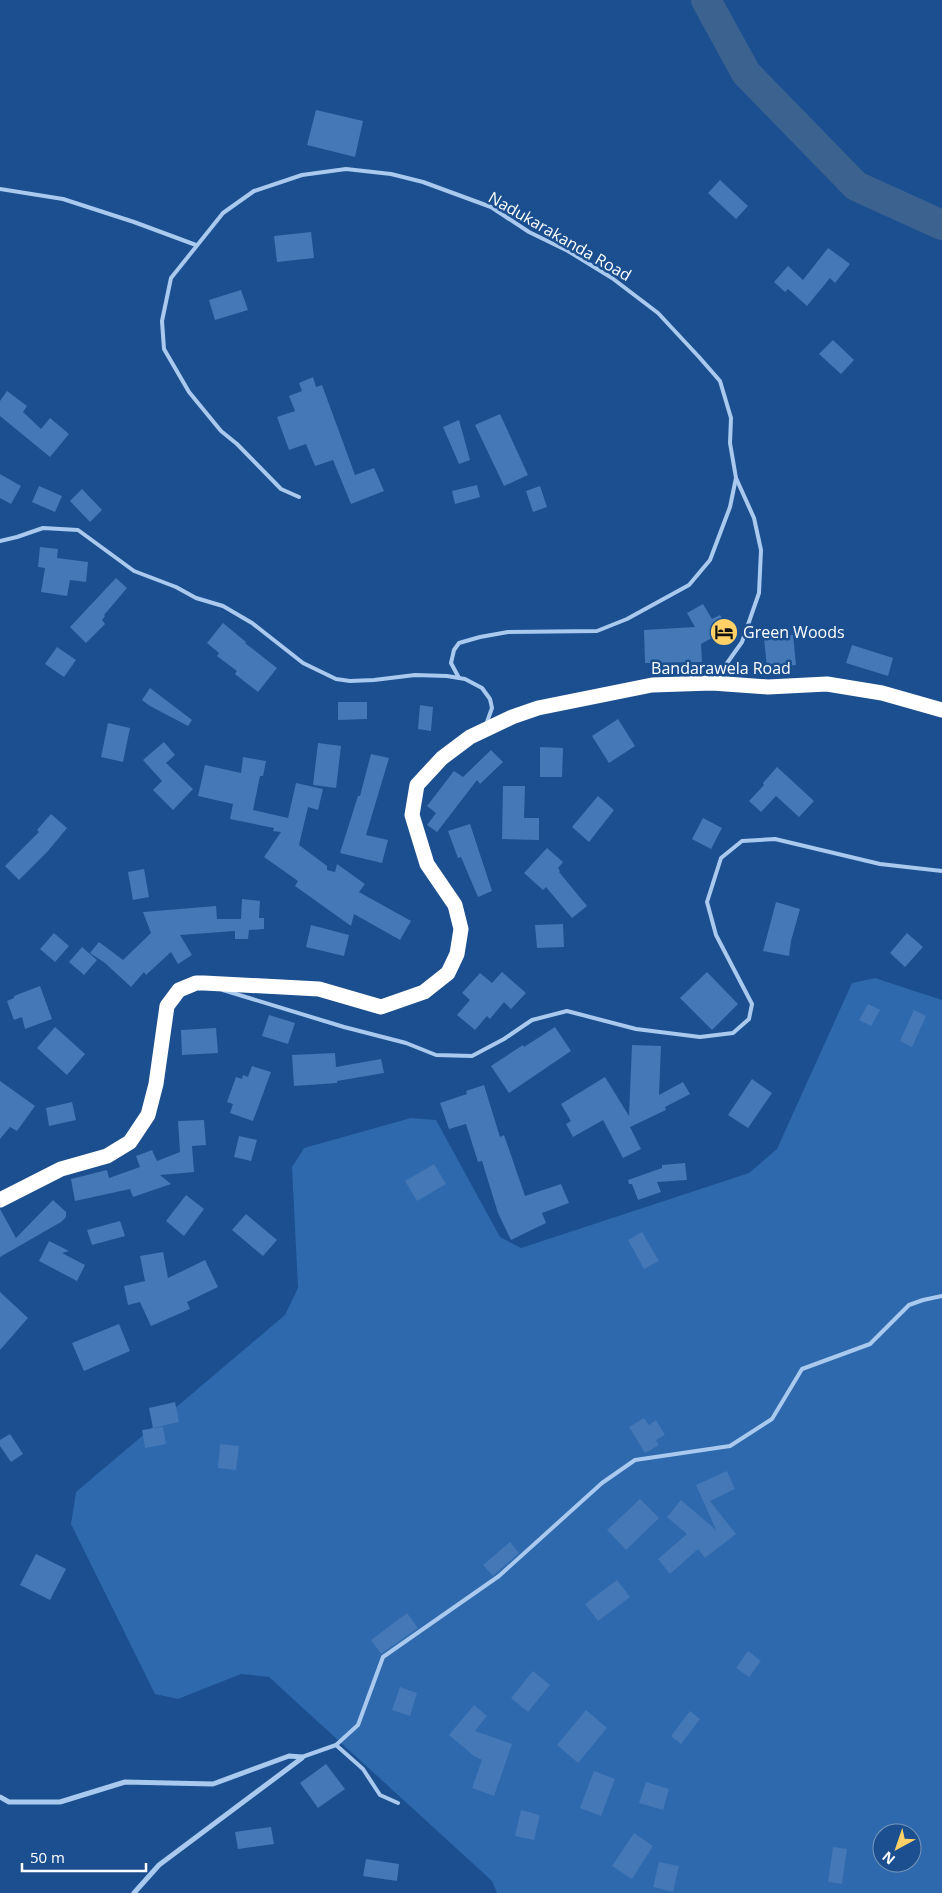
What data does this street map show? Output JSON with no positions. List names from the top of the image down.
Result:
{
  "streets": {
    "highway": ["Bandarawela Road"],
    "lane": ["Nadukarakanda Road"]
  },
  "places": {
    "hotel": ["Green Woods"]
  },
  "scale_bar": "50 m",
  "north": "bottom left"
}
